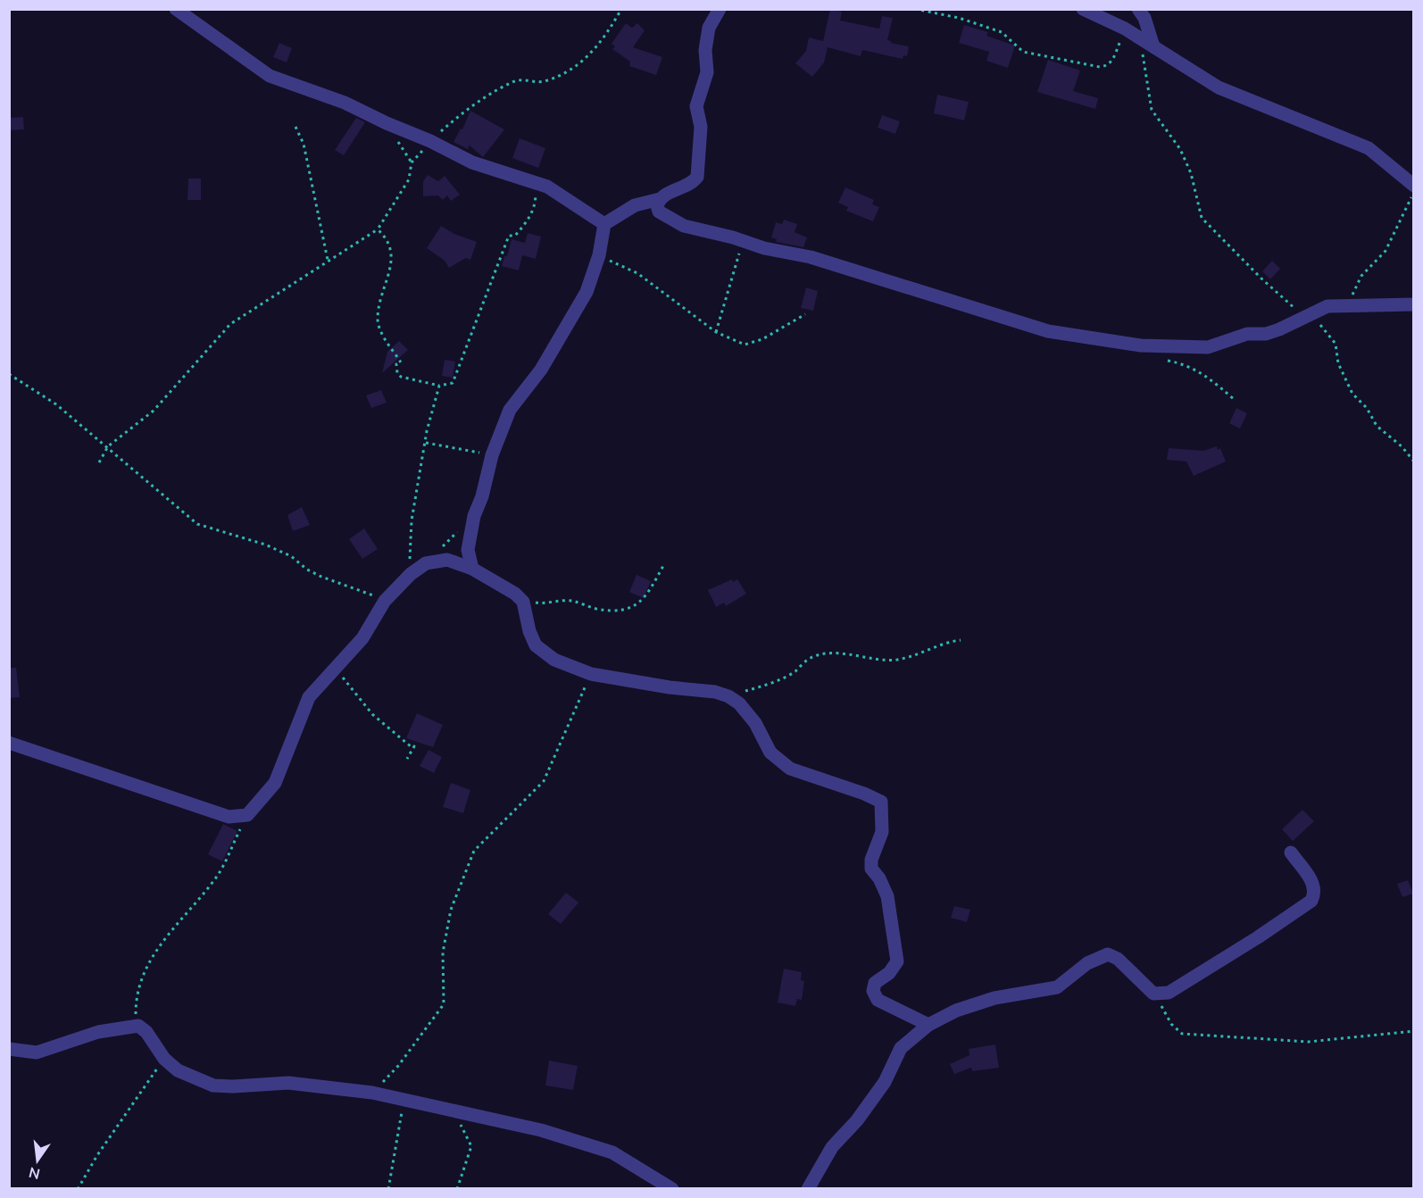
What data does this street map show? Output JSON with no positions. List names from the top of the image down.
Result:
{
  "north": "bottom"
}
